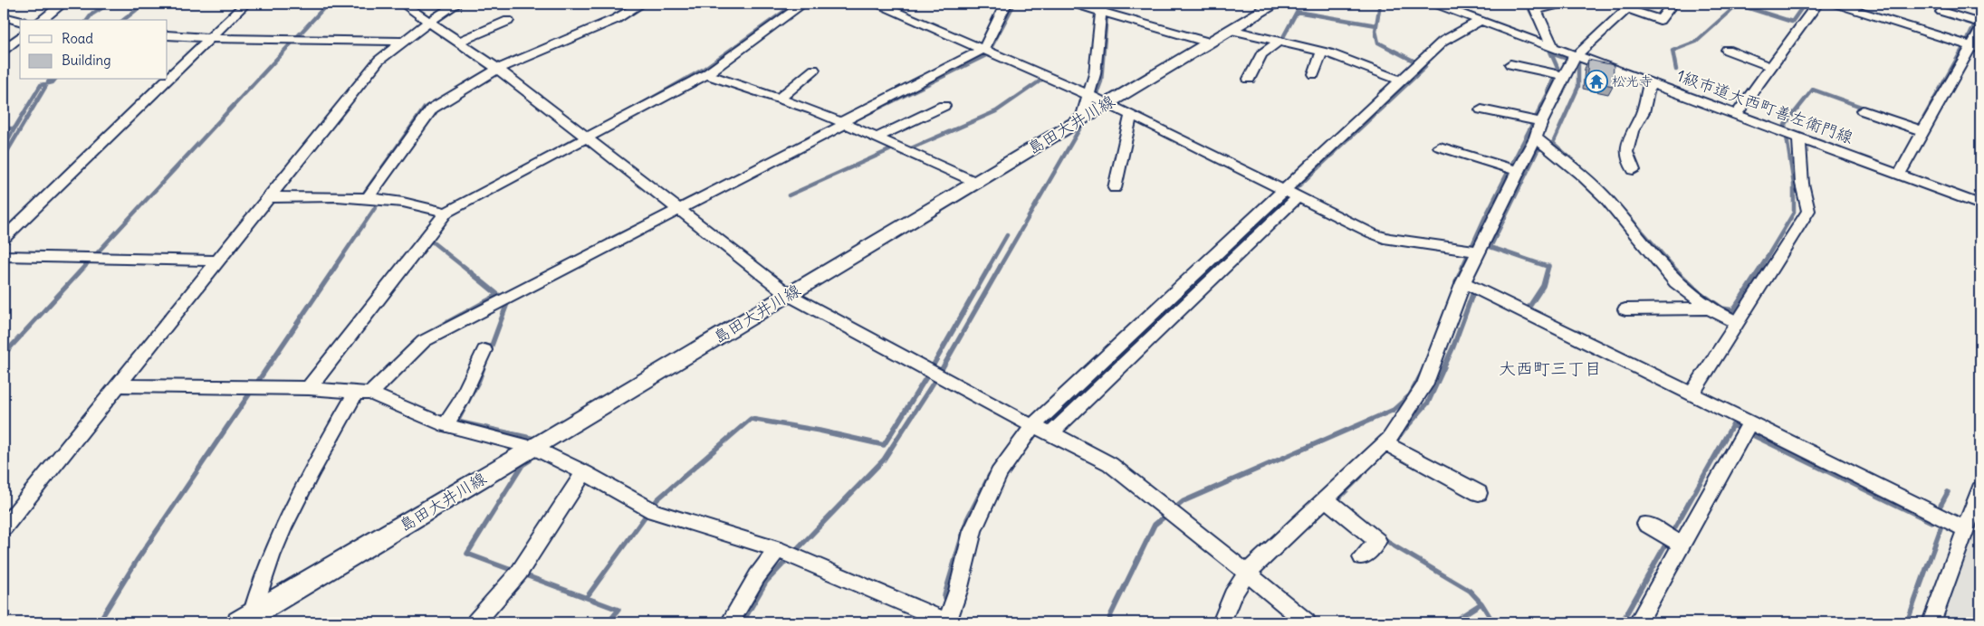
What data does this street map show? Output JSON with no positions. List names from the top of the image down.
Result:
{
  "streets": {
    "main road": ["島田大井川線"],
    "street": ["1級市道大西町善左衛門線"]
  },
  "districts": ["大西町三丁目"],
  "places": {
    "temple": ["松光寺"]
  },
  "legend": ["Road", "Building"]
}
